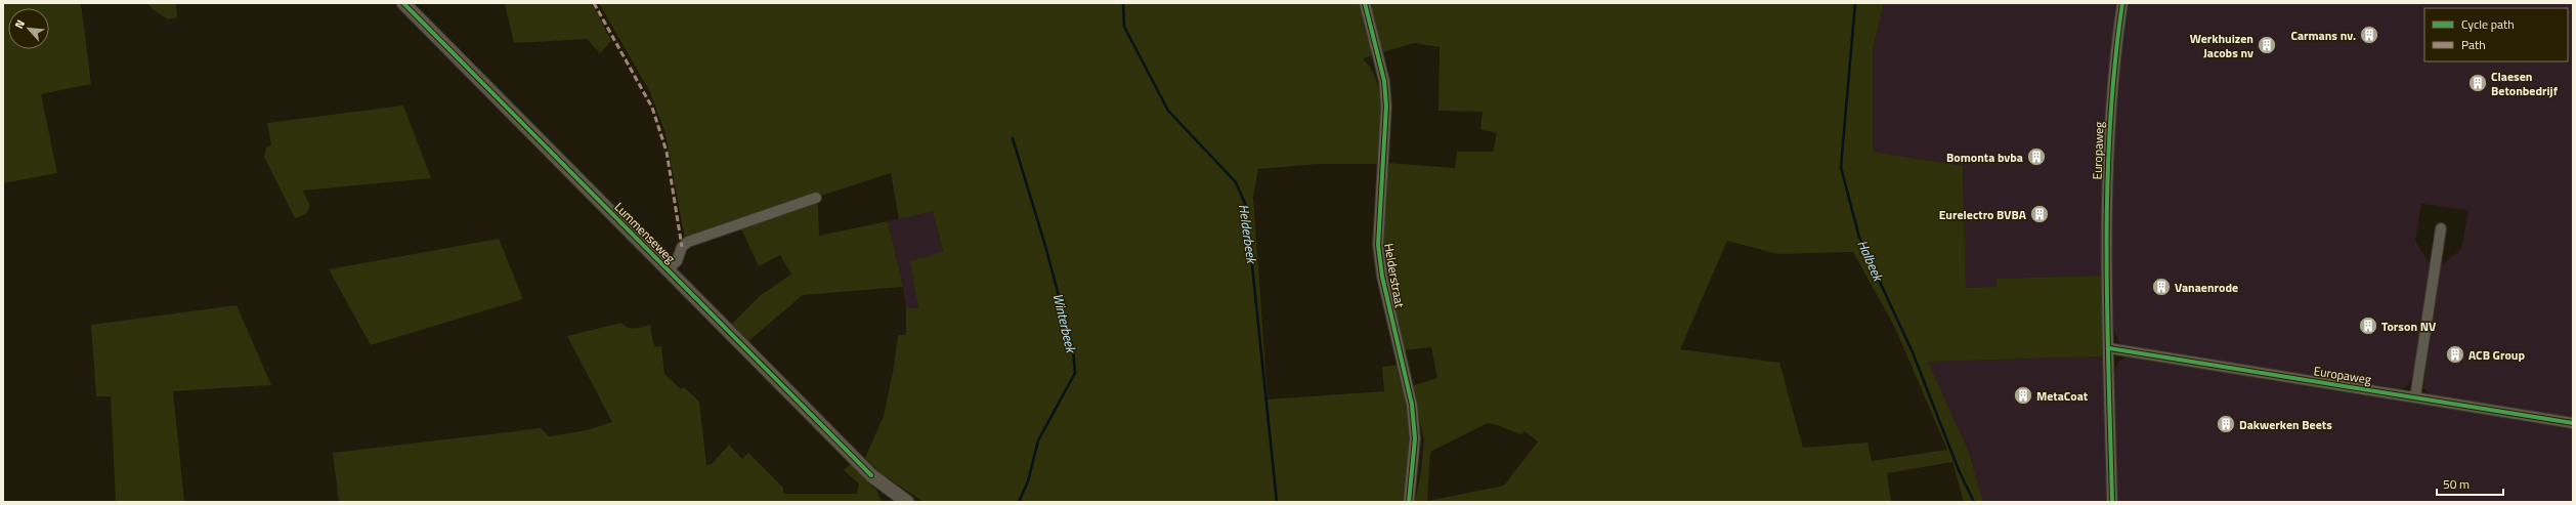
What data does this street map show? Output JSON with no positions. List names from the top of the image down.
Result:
{
  "streets": {
    "main road": ["Lummenseweg"],
    "street": ["Europaweg", "Helderstraat"]
  },
  "water": ["Helderbeek", "Halbeek", "Winterbeek"],
  "places": {
    "building": [
      "Carmans nv.",
      "Werkhuizen Jacobs nv",
      "Claesen Betonbedrijf",
      "Bomonta bvba",
      "Eurelectro BVBA",
      "Vanaenrode",
      "Torson NV",
      "ACB Group",
      "MetaCoat",
      "Dakwerken Beets"
    ]
  },
  "legend": ["Cycle path", "Path"],
  "scale_bar": "50 m",
  "north": "top left"
}
